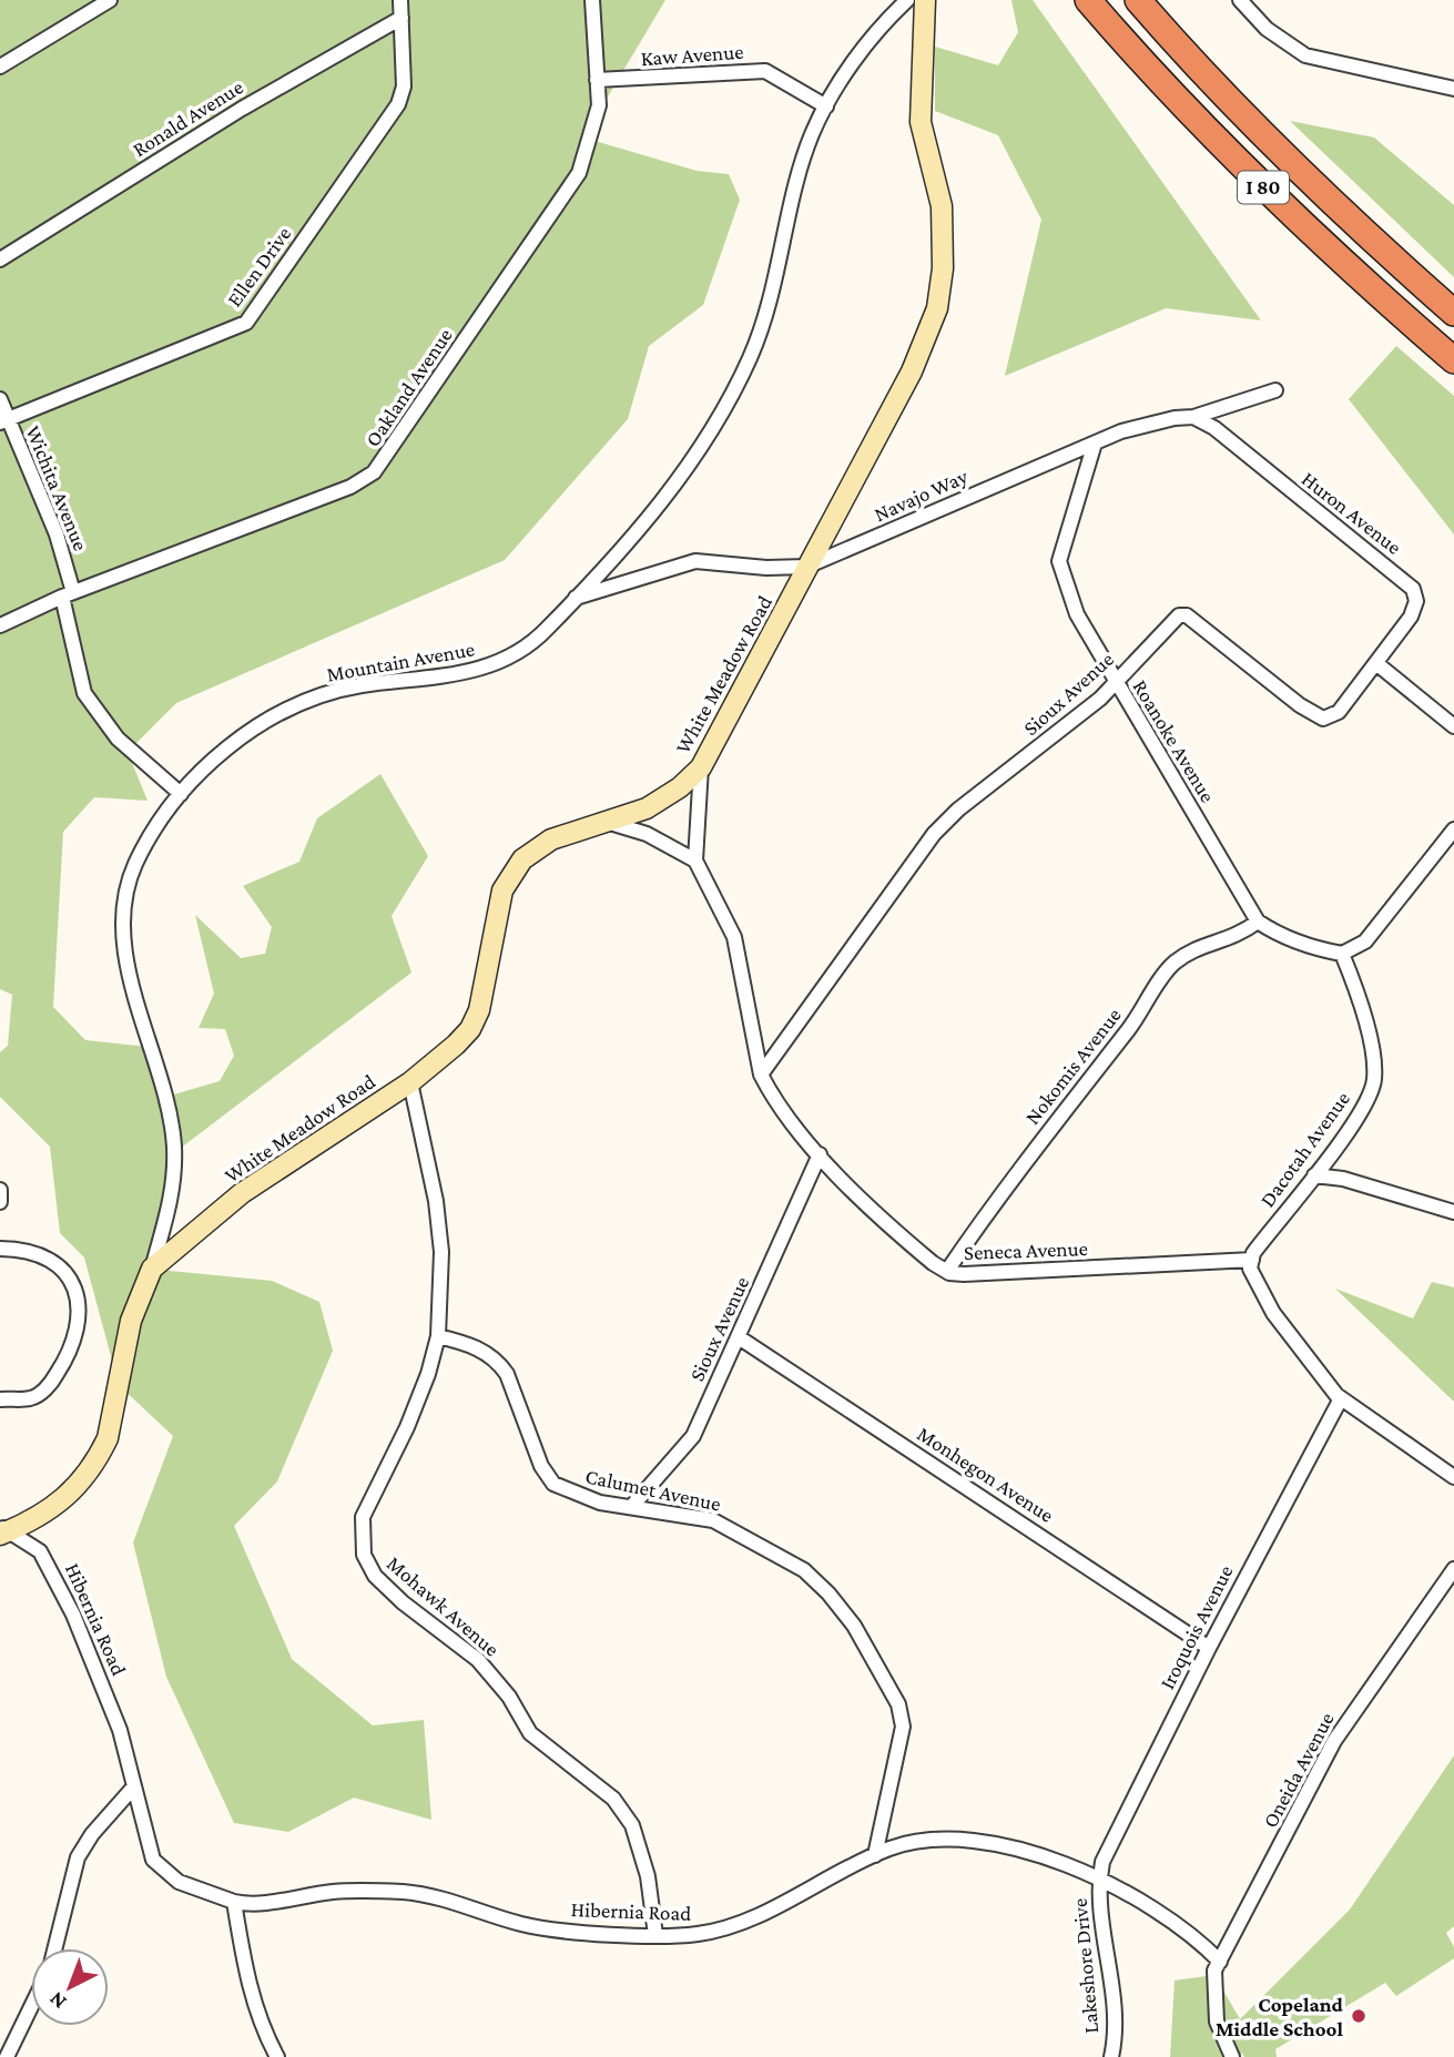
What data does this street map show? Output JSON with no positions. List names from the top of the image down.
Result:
{
  "streets": {
    "highway": ["I 80"],
    "street": [
      "Kaw Avenue",
      "Ronald Avenue",
      "Ellen Drive",
      "Oakland Avenue",
      "Wichita Avenue",
      "Navajo Way",
      "Huron Avenue",
      "Mountain Avenue",
      "White Meadow Road",
      "Sioux Avenue",
      "Roanoke Avenue",
      "Nokomis Avenue",
      "Dacotah Avenue",
      "Seneca Avenue",
      "Monhegon Avenue",
      "Calumet Avenue",
      "Mohawk Avenue",
      "Hibernia Road",
      "Iroquois Avenue",
      "Oneida Avenue",
      "Lakeshore Drive"
    ]
  },
  "crossings": [
    ["Kaw Avenue", "Oakland Avenue"],
    ["Kaw Avenue", "Mountain Avenue"],
    ["Ronald Avenue", "Ellen Drive"],
    ["Ellen Drive", "Wichita Avenue"],
    ["Oakland Avenue", "Wichita Avenue"],
    ["Wichita Avenue", "Mountain Avenue"],
    ["Navajo Way", "Huron Avenue"],
    ["Navajo Way", "Mountain Avenue"],
    ["Navajo Way", "White Meadow Road"],
    ["Navajo Way", "Roanoke Avenue"],
    ["Huron Avenue", "Sioux Avenue"],
    ["Mountain Avenue", "White Meadow Road"],
    ["White Meadow Road", "Mohawk Avenue"],
    ["White Meadow Road", "Hibernia Road"],
    ["Sioux Avenue", "Roanoke Avenue"],
    ["Sioux Avenue", "Seneca Avenue"],
    ["Sioux Avenue", "Monhegon Avenue"],
    ["Sioux Avenue", "Calumet Avenue"],
    ["Roanoke Avenue", "Nokomis Avenue"],
    ["Nokomis Avenue", "Seneca Avenue"],
    ["Dacotah Avenue", "Seneca Avenue"],
    ["Monhegon Avenue", "Iroquois Avenue"],
    ["Calumet Avenue", "Mohawk Avenue"],
    ["Calumet Avenue", "Hibernia Road"],
    ["Mohawk Avenue", "Hibernia Road"],
    ["Hibernia Road", "Iroquois Avenue"],
    ["Hibernia Road", "Lakeshore Drive"],
    ["Iroquois Avenue", "Lakeshore Drive"],
    ["Oneida Avenue", "Lakeshore Drive"]
  ],
  "places": ["Copeland Middle School"],
  "north": "bottom left"
}
